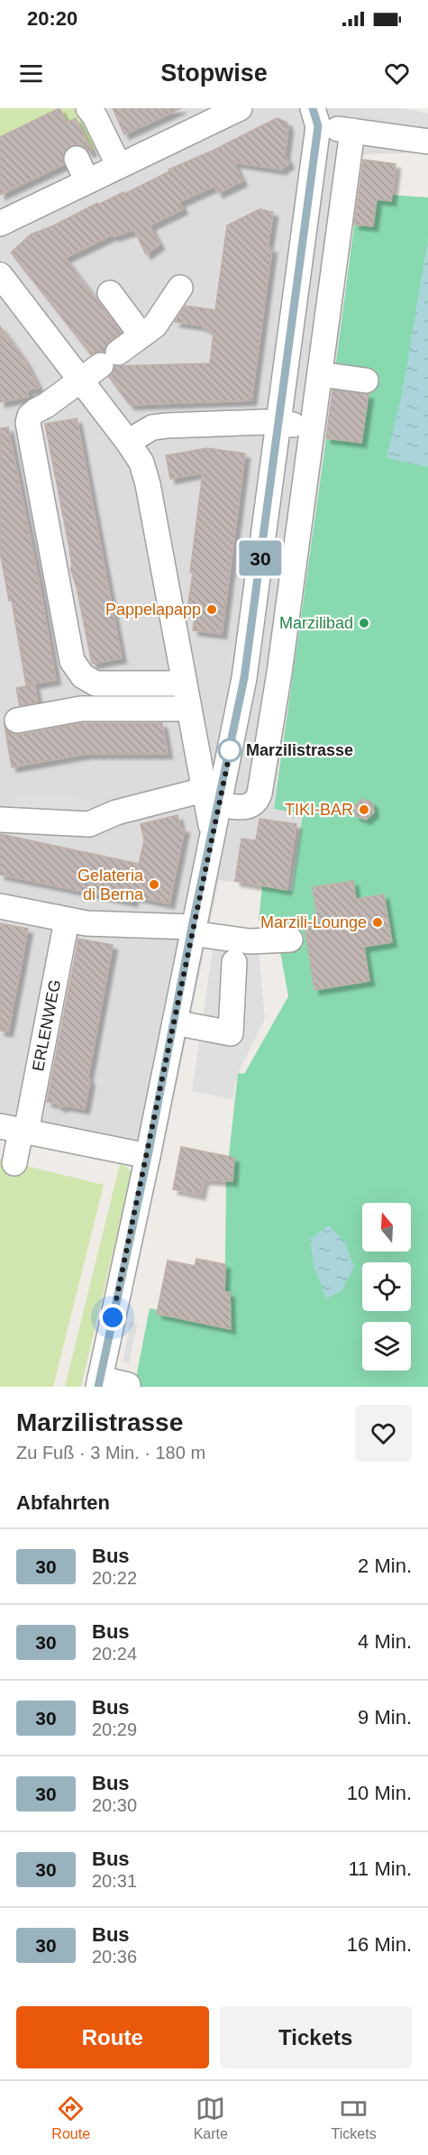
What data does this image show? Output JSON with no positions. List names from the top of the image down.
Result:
{
  "streets": {
    "street": ["ERLENWEG"]
  },
  "places": [
    "Pappelapapp",
    "Marzilibad",
    "Marzilistrasse",
    "TIKI-BAR",
    "Gelateria di Berna",
    "Marzili-Lounge"
  ],
  "lines": ["bus line 30"],
  "north": "top",
  "page": {
    "status": "20:20",
    "header": "Stopwise",
    "on_map": "30",
    "heading": [
      ["Marzilistrasse", "Zu Fuß · 3 Min. · 180 m"],
      "Abfahrten"
    ],
    "list": [
      {
        "mark": "30",
        "name": "Bus",
        "note": "20:22",
        "value": "2 Min."
      },
      {
        "mark": "30",
        "name": "Bus",
        "note": "20:24",
        "value": "4 Min."
      },
      {
        "mark": "30",
        "name": "Bus",
        "note": "20:29",
        "value": "9 Min."
      },
      {
        "mark": "30",
        "name": "Bus",
        "note": "20:30",
        "value": "10 Min."
      },
      {
        "mark": "30",
        "name": "Bus",
        "note": "20:31",
        "value": "11 Min."
      },
      {
        "mark": "30",
        "name": "Bus",
        "note": "20:36",
        "value": "16 Min."
      }
    ],
    "buttons": ["Route", "Tickets"],
    "tabs": ["Route", "Karte", "Tickets"]
  }
}
